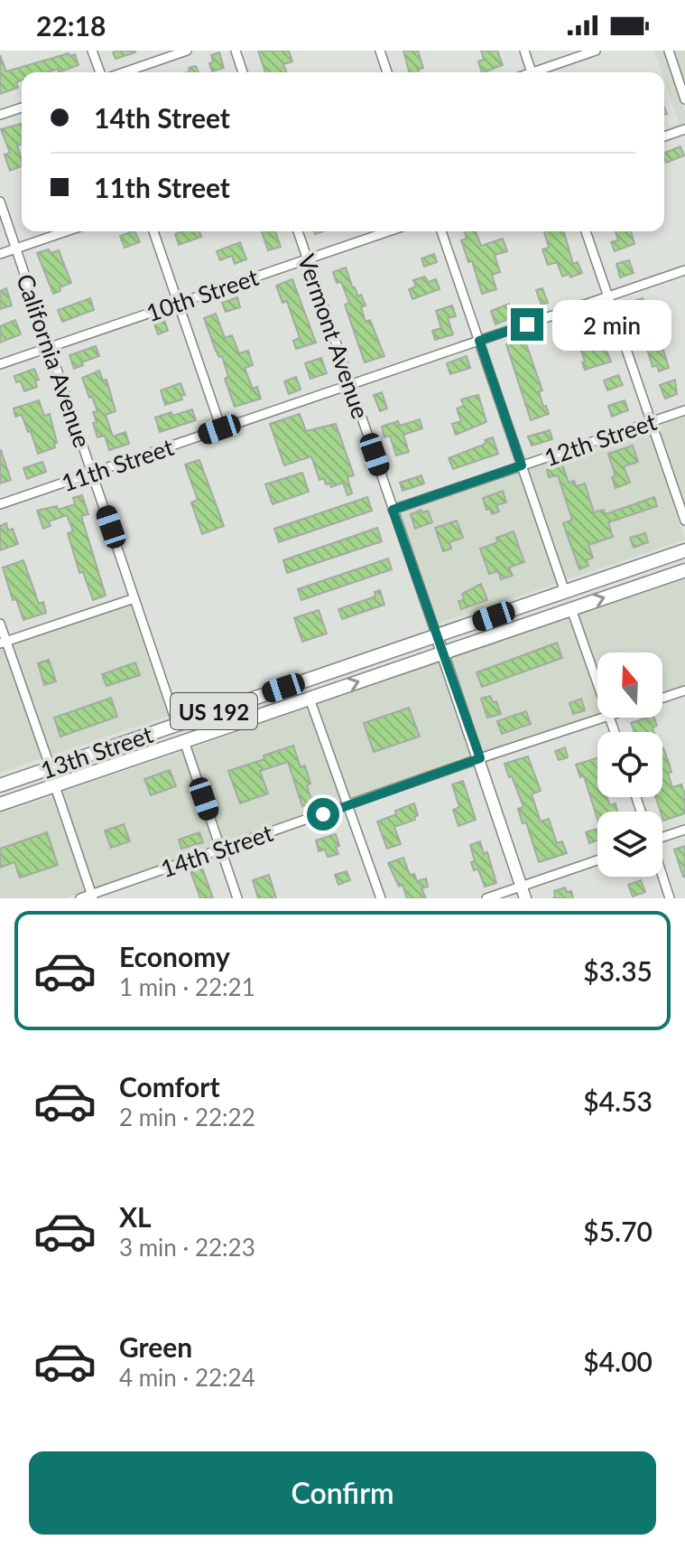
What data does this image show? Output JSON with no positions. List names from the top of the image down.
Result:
{
  "streets": {
    "highway": ["US 192", "13th Street"],
    "main road": ["Vermont Avenue"],
    "street": [
      "10th Street",
      "California Avenue",
      "12th Street",
      "11th Street",
      "14th Street"
    ]
  },
  "crossings": [
    ["10th Street", "Vermont Avenue"],
    ["10th Street", "California Avenue"],
    ["Vermont Avenue", "12th Street"],
    ["Vermont Avenue", "11th Street"],
    ["Vermont Avenue", "13th Street"],
    ["Vermont Avenue", "14th Street"],
    ["California Avenue", "11th Street"],
    ["California Avenue", "13th Street"]
  ],
  "north": "top",
  "page": {
    "status": "22:18",
    "banner": ["14th Street", "11th Street"],
    "bubble": "2 min",
    "list": [
      {
        "name": "Economy",
        "note": "1 min · 22:21",
        "value": "$3.35"
      },
      {
        "name": "Comfort",
        "note": "2 min · 22:22",
        "value": "$4.53"
      },
      {
        "name": "XL",
        "note": "3 min · 22:23",
        "value": "$5.70"
      },
      {
        "name": "Green",
        "note": "4 min · 22:24",
        "value": "$4.00"
      }
    ],
    "buttons": "Confirm"
  }
}
